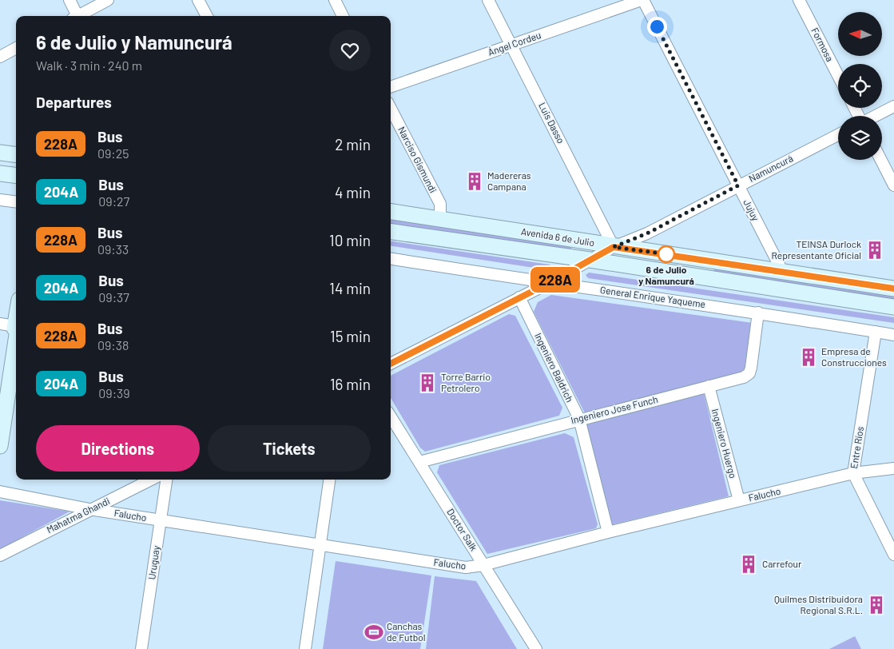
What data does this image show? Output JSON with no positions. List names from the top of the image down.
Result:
{
  "streets": {
    "main road": ["Avenida 6 de Julio"],
    "street": [
      "Ángel Cordeu",
      "Formosa",
      "Luis Dasso",
      "Narciso Gismundi",
      "Namuncurá",
      "Jujuy",
      "General Enrique Yaqueme",
      "Ingeniero Baldrich",
      "Ingeniero Jose Funch",
      "Ingeniero Huergo",
      "Entre Ríos",
      "Falucho",
      "Mahatma Ghandi",
      "Doctor Salk",
      "Uruguay"
    ]
  },
  "crossings": [
    ["Ángel Cordeu", "Luis Dasso"],
    ["Ángel Cordeu", "Jujuy"],
    ["Luis Dasso", "Namuncurá"],
    ["Luis Dasso", "Avenida 6 de Julio"],
    ["Narciso Gismundi", "Avenida 6 de Julio"],
    ["Namuncurá", "Jujuy"],
    ["Namuncurá", "Avenida 6 de Julio"],
    ["Namuncurá", "General Enrique Yaqueme"],
    ["Jujuy", "Avenida 6 de Julio"],
    ["General Enrique Yaqueme", "Ingeniero Jose Funch"],
    ["General Enrique Yaqueme", "Entre Ríos"],
    ["Ingeniero Baldrich", "Ingeniero Jose Funch"],
    ["Ingeniero Baldrich", "Falucho"],
    ["Ingeniero Jose Funch", "Ingeniero Huergo"],
    ["Ingeniero Jose Funch", "Doctor Salk"],
    ["Ingeniero Huergo", "Falucho"],
    ["Entre Ríos", "Falucho"],
    ["Falucho", "Mahatma Ghandi"],
    ["Falucho", "Doctor Salk"],
    ["Falucho", "Uruguay"]
  ],
  "places": {
    "building": [
      "Madereras Campana",
      "TEINSA Durlock Representante Oficial",
      "Empresa de Construcciones",
      "Torre Barrio Petrolero",
      "Carrefour",
      "Quilmes Distribuidora Regional S.R.L."
    ],
    "other": ["6 de Julio y Namuncurá"],
    "sports": ["Canchas de Futbol"]
  },
  "lines": ["bus line 228A"],
  "north": "left",
  "page": {
    "on_map": "228A",
    "heading": [
      ["6 de Julio y Namuncurá", "Walk · 3 min · 240 m"],
      "Departures"
    ],
    "list": [
      {
        "mark": "228A",
        "name": "Bus",
        "note": "09:25",
        "value": "2 min"
      },
      {
        "mark": "204A",
        "name": "Bus",
        "note": "09:27",
        "value": "4 min"
      },
      {
        "mark": "228A",
        "name": "Bus",
        "note": "09:33",
        "value": "10 min"
      },
      {
        "mark": "204A",
        "name": "Bus",
        "note": "09:37",
        "value": "14 min"
      },
      {
        "mark": "228A",
        "name": "Bus",
        "note": "09:38",
        "value": "15 min"
      },
      {
        "mark": "204A",
        "name": "Bus",
        "note": "09:39",
        "value": "16 min"
      }
    ],
    "buttons": ["Directions", "Tickets"]
  }
}
